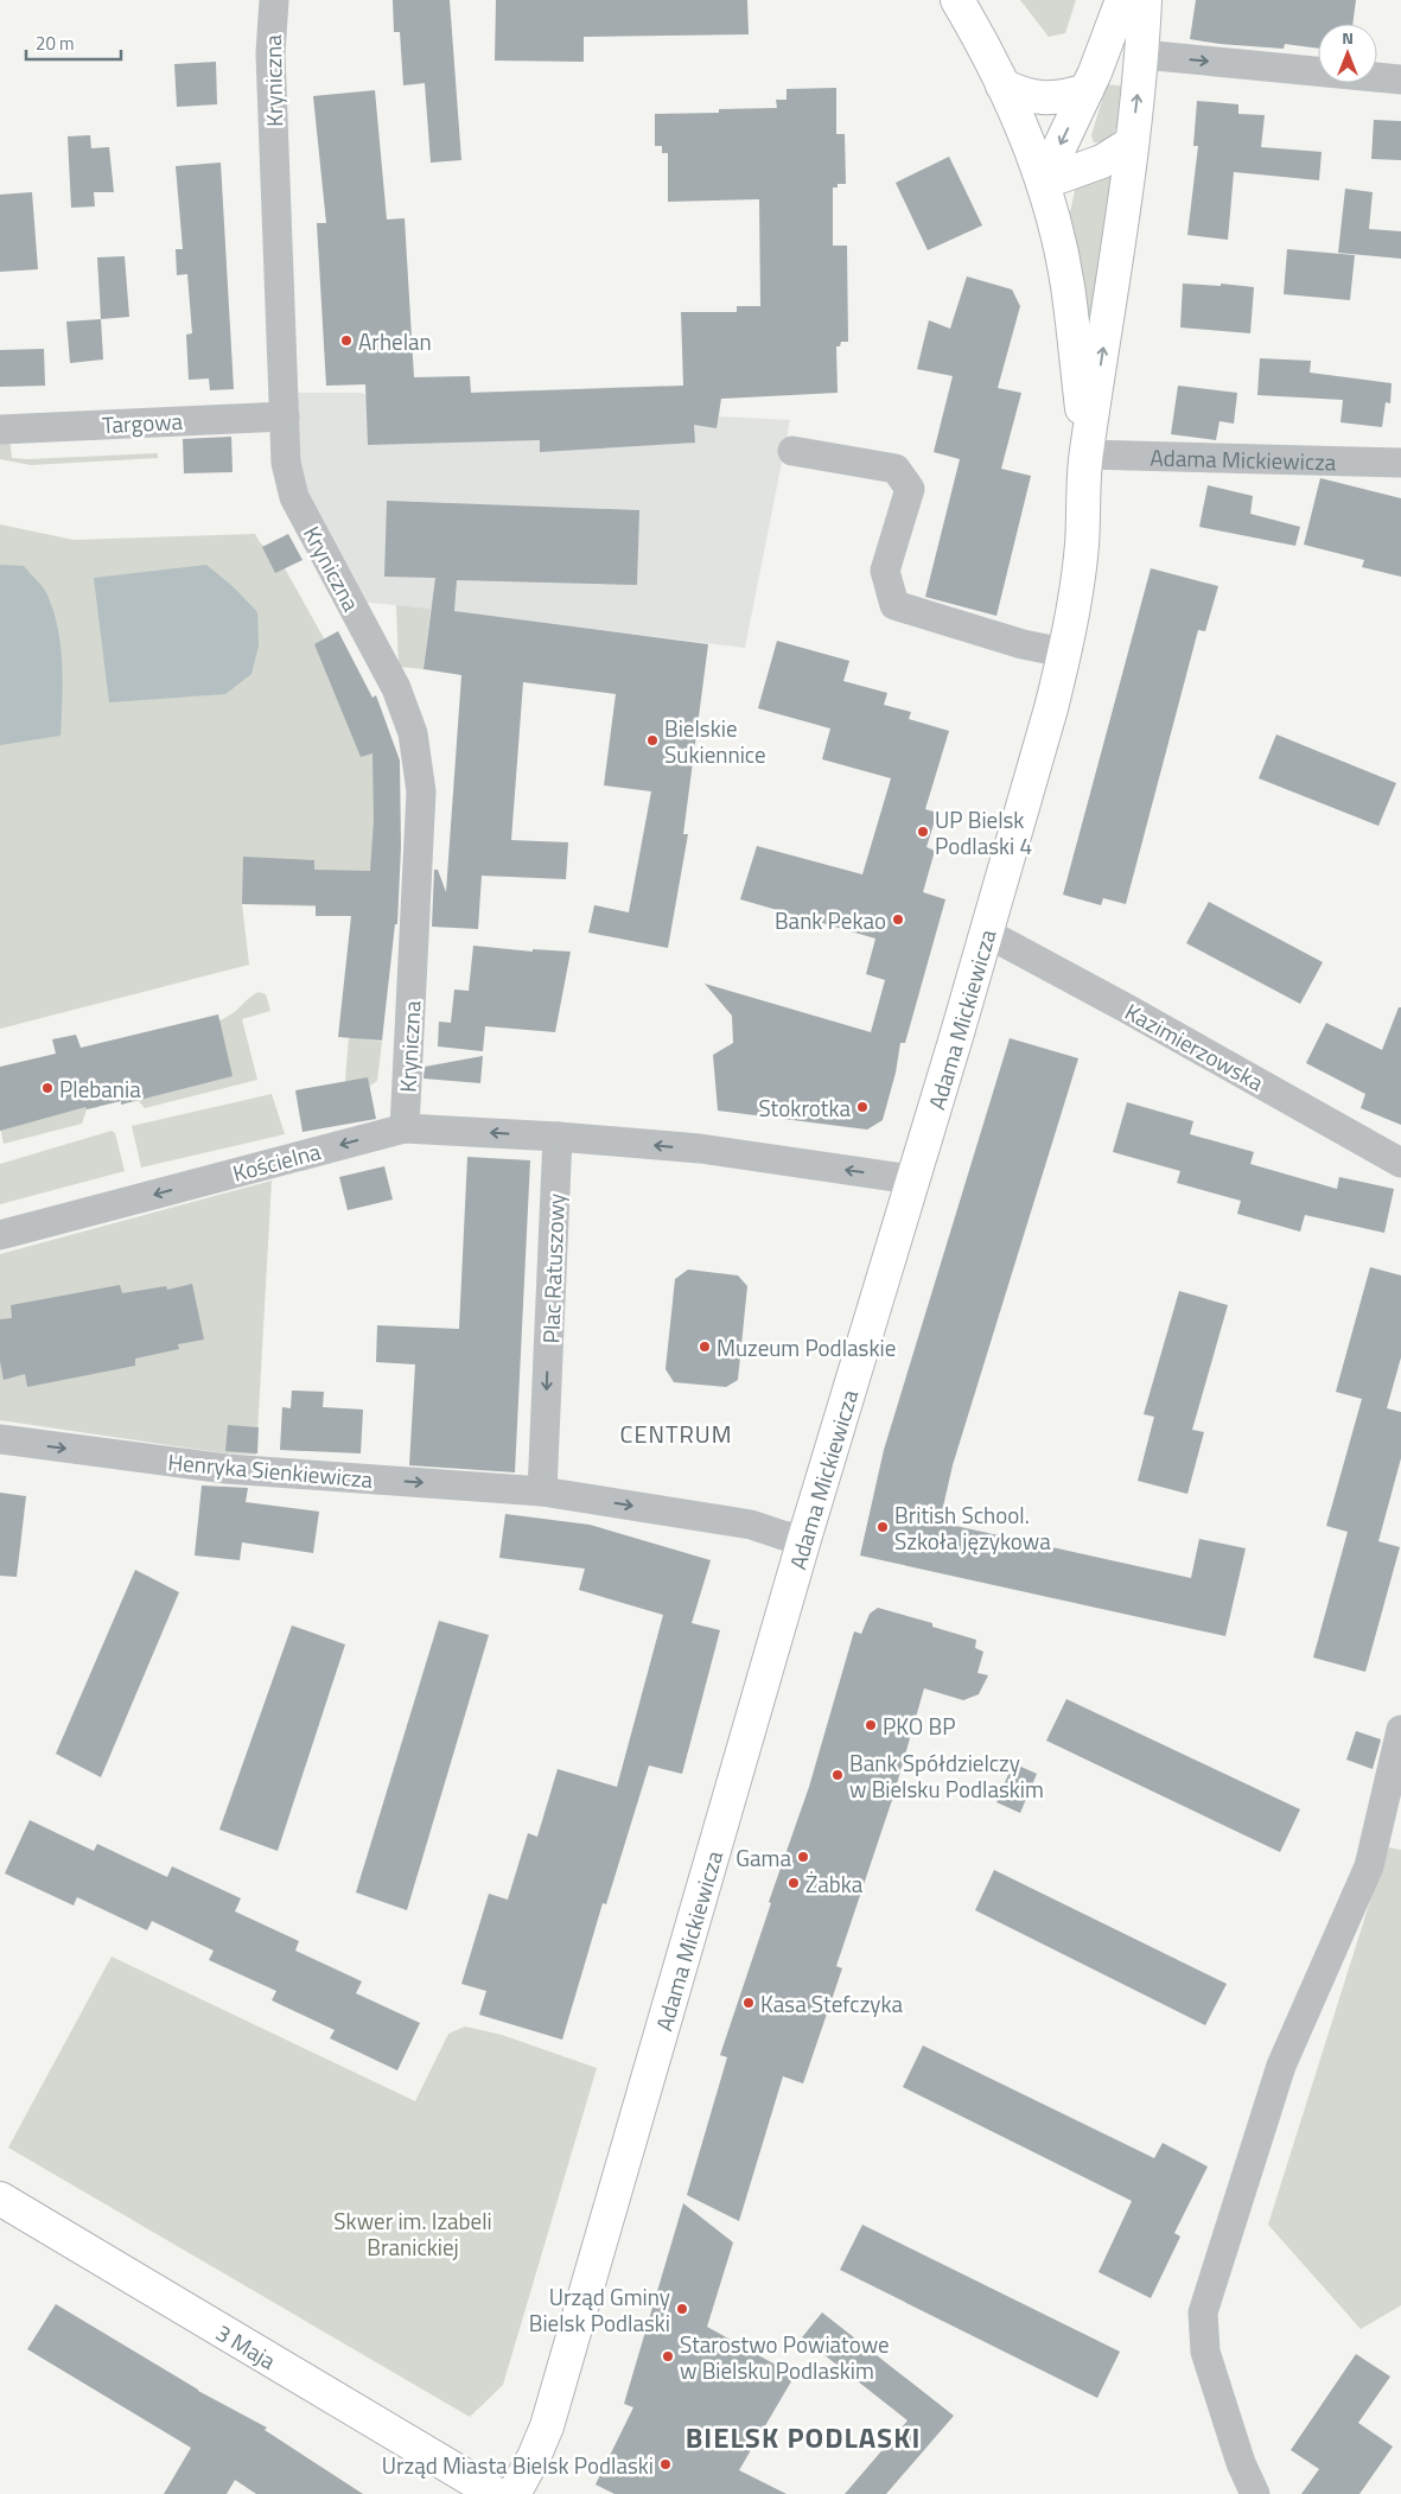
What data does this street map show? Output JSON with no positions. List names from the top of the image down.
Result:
{
  "streets": {
    "main road": ["Adama Mickiewicza", "3 Maja"],
    "street": [
      "Kryniczna",
      "Targowa",
      "Kazimierzowska",
      "Kościelna",
      "Plac Ratuszowy",
      "Henryka Sienkiewicza"
    ]
  },
  "crossings": [
    ["Kryniczna", "Targowa"],
    ["Kryniczna", "Kościelna"],
    ["Adama Mickiewicza", "Kazimierzowska"],
    ["Kościelna", "Plac Ratuszowy"],
    ["Plac Ratuszowy", "Henryka Sienkiewicza"]
  ],
  "one_way": ["Kościelna", "Plac Ratuszowy", "Henryka Sienkiewicza"],
  "districts": ["CENTRUM", "BIELSK PODLASKI"],
  "parks": ["Skwer im. Izabeli Branickiej"],
  "places": [
    "Arhelan",
    "Bielskie Sukiennice",
    "UP Bielsk Podlaski 4",
    "Bank Pekao",
    "Plebania",
    "Stokrotka",
    "Muzeum Podlaskie",
    "British School. Szkoła językowa",
    "PKO BP",
    "Bank Spółdzielczy w Bielsku Podlaskim",
    "Gama",
    "Żabka",
    "Kasa Stefczyka",
    "Urząd Gminy Bielsk Podlaski",
    "Starostwo Powiatowe w Bielsku Podlaskim",
    "Urząd Miasta Bielsk Podlaski"
  ],
  "scale_bar": "20 m",
  "north": "top"
}
